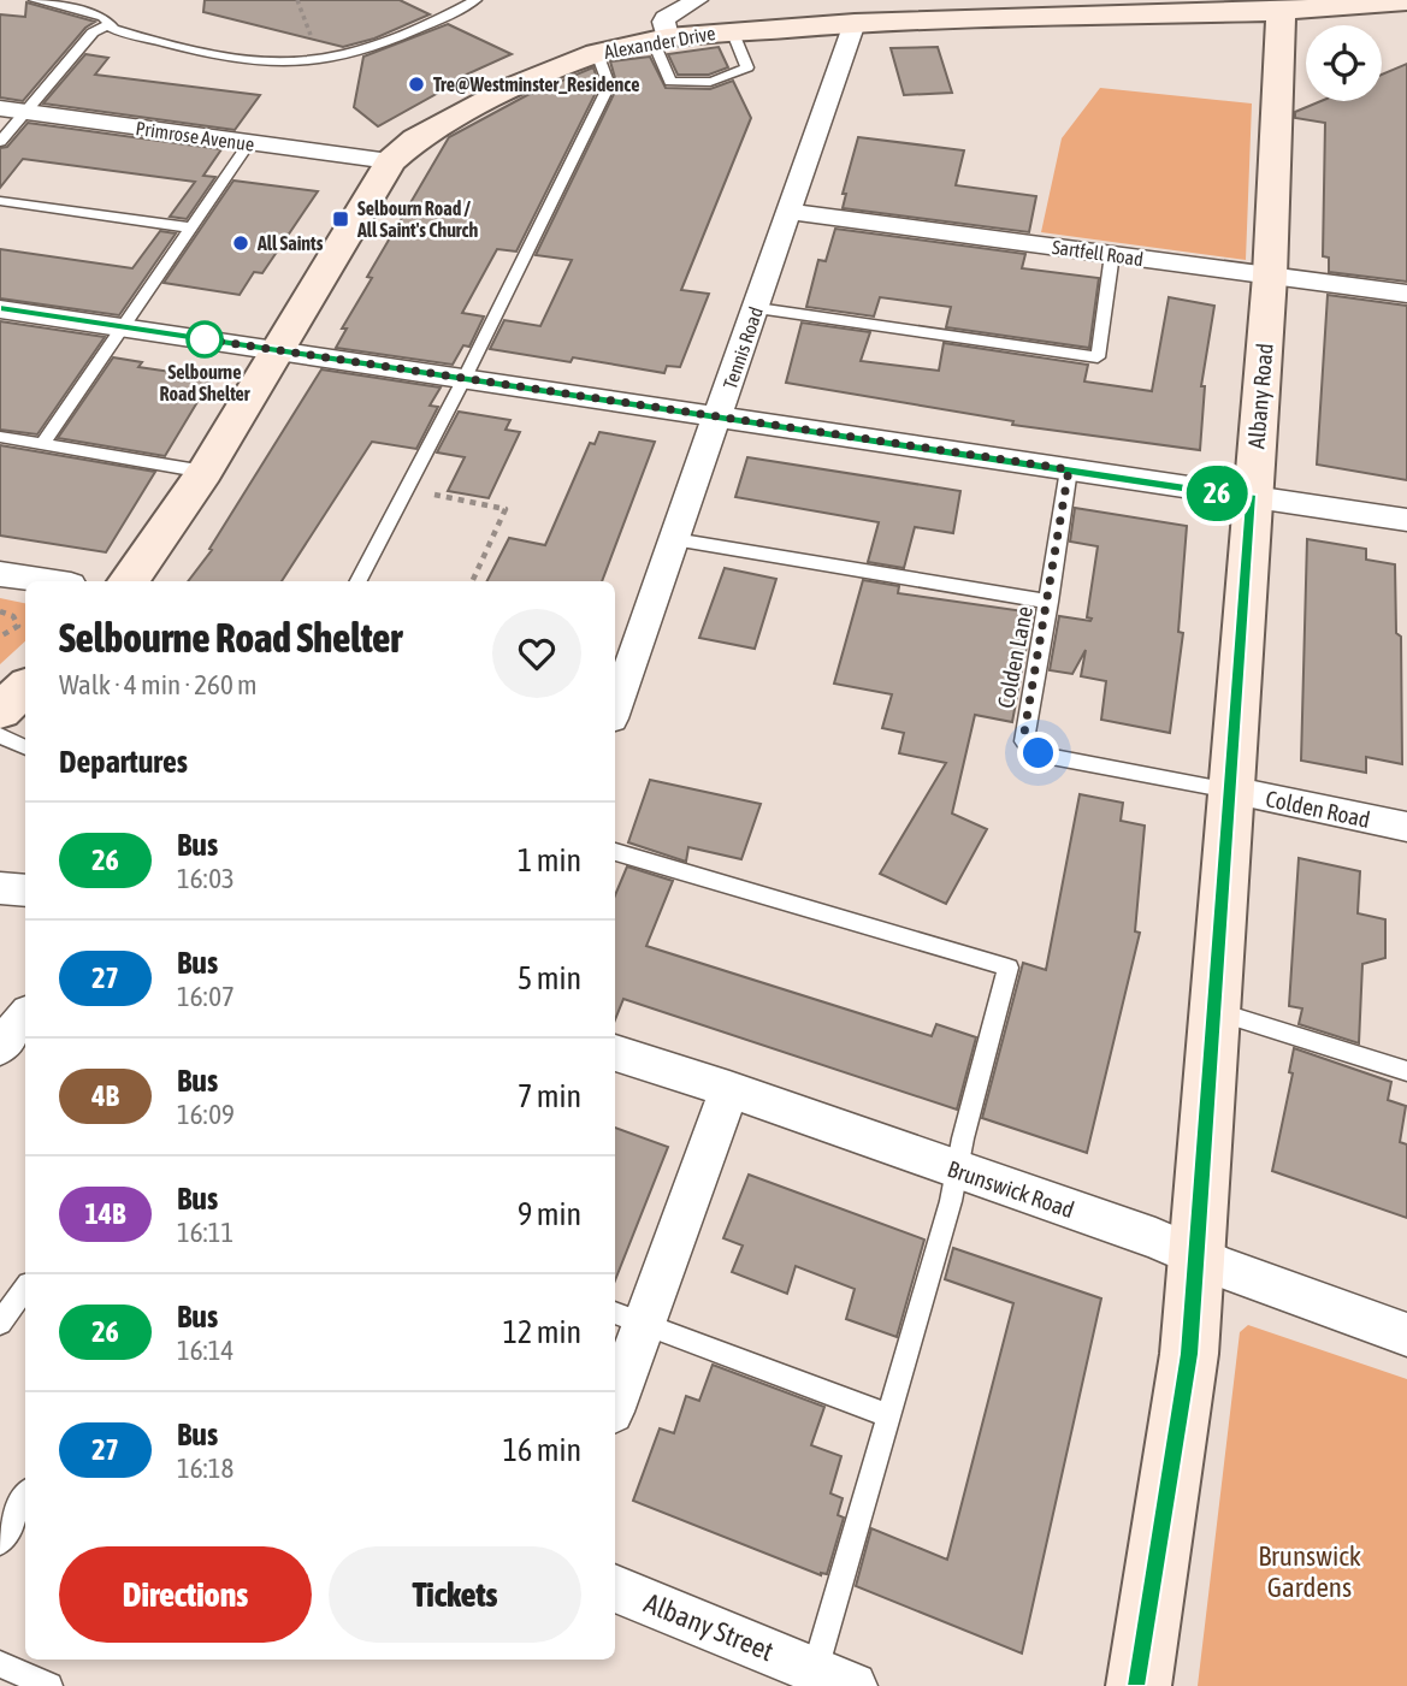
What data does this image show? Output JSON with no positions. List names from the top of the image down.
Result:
{
  "streets": {
    "main road": ["Alexander Drive", "Albany Road"],
    "street": [
      "Primrose Avenue",
      "Sartfell Road",
      "Tennis Road",
      "Colden Road",
      "Brunswick Road",
      "Albany Street"
    ],
    "lane": ["Colden Lane"]
  },
  "crossings": [
    ["Alexander Drive", "Primrose Avenue"],
    ["Alexander Drive", "Tennis Road"],
    ["Alexander Drive", "Albany Road"],
    ["Sartfell Road", "Tennis Road"],
    ["Sartfell Road", "Albany Road"],
    ["Albany Road", "Colden Lane"],
    ["Albany Road", "Colden Road"],
    ["Albany Road", "Brunswick Road"],
    ["Colden Lane", "Colden Road"]
  ],
  "parks": ["Brunswick Gardens"],
  "places": {
    "other": ["Tre@Westminster_Residence", "All Saints", "Selbourne Road Shelter"],
    "transit": ["Selbourn Road / All Saint's Church"]
  },
  "lines": ["bus line 26"],
  "page": {
    "on_map": "26",
    "heading": [
      ["Selbourne Road Shelter", "Walk · 4 min · 260 m"],
      "Departures"
    ],
    "list": [
      {
        "mark": "26",
        "name": "Bus",
        "note": "16:03",
        "value": "1 min"
      },
      {
        "mark": "27",
        "name": "Bus",
        "note": "16:07",
        "value": "5 min"
      },
      {
        "mark": "4B",
        "name": "Bus",
        "note": "16:09",
        "value": "7 min"
      },
      {
        "mark": "14B",
        "name": "Bus",
        "note": "16:11",
        "value": "9 min"
      },
      {
        "mark": "26",
        "name": "Bus",
        "note": "16:14",
        "value": "12 min"
      },
      {
        "mark": "27",
        "name": "Bus",
        "note": "16:18",
        "value": "16 min"
      }
    ],
    "buttons": ["Directions", "Tickets"]
  }
}
